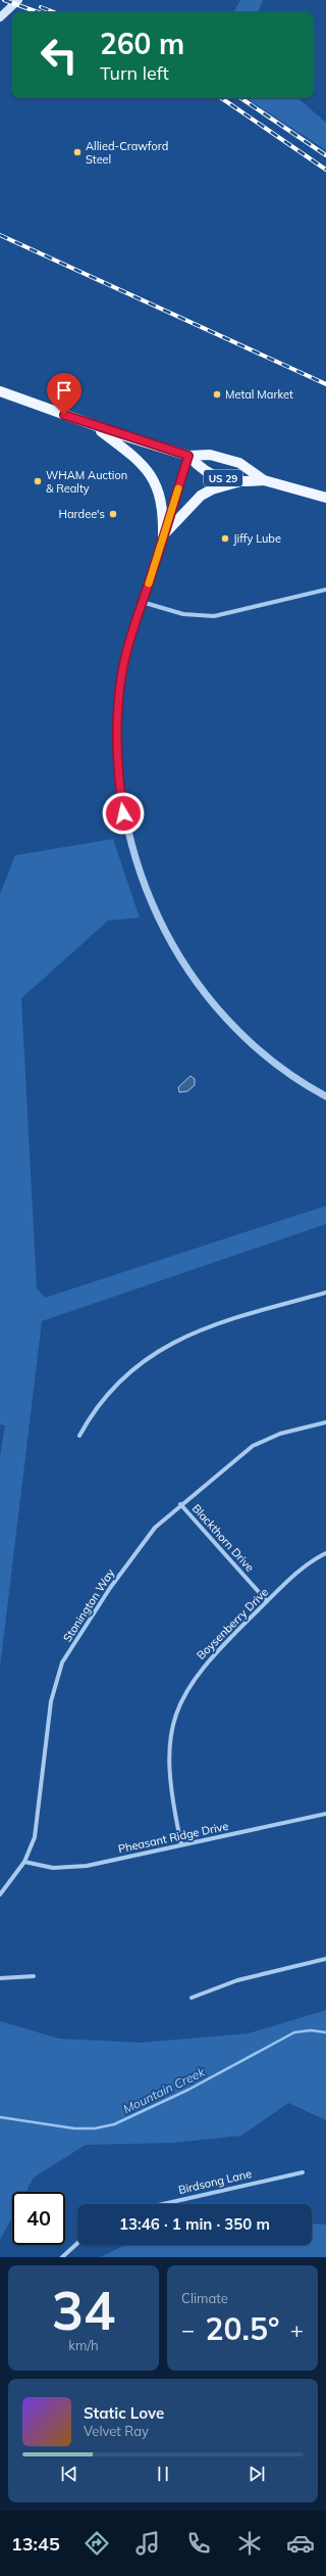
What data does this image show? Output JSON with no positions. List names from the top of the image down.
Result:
{
  "streets": {
    "main road": ["US 29"],
    "street": [
      "Blackthorn Drive",
      "Stonington Way",
      "Boysenberry Drive",
      "Pheasant Ridge Drive",
      "Birdsong Lane"
    ]
  },
  "crossings": [
    ["Blackthorn Drive", "Stonington Way"],
    ["Blackthorn Drive", "Boysenberry Drive"],
    ["Stonington Way", "Pheasant Ridge Drive"],
    ["Boysenberry Drive", "Pheasant Ridge Drive"]
  ],
  "water": ["Mountain Creek"],
  "places": [
    "Allied-Crawford Steel",
    "Metal Market",
    "WHAM Auction & Realty",
    "Hardee's",
    "Jiffy Lube"
  ],
  "page": {
    "turn": ["260 m", "Turn left"],
    "limit": "40",
    "trip": "13:46 · 1 min · 350 m",
    "tile": [
      ["34", "km/h"],
      "Climate"
    ],
    "heat": ["−", "20.5°", "+"],
    "song": ["Static Love", "Velvet Ray"],
    "tabs": "13:45"
  }
}
